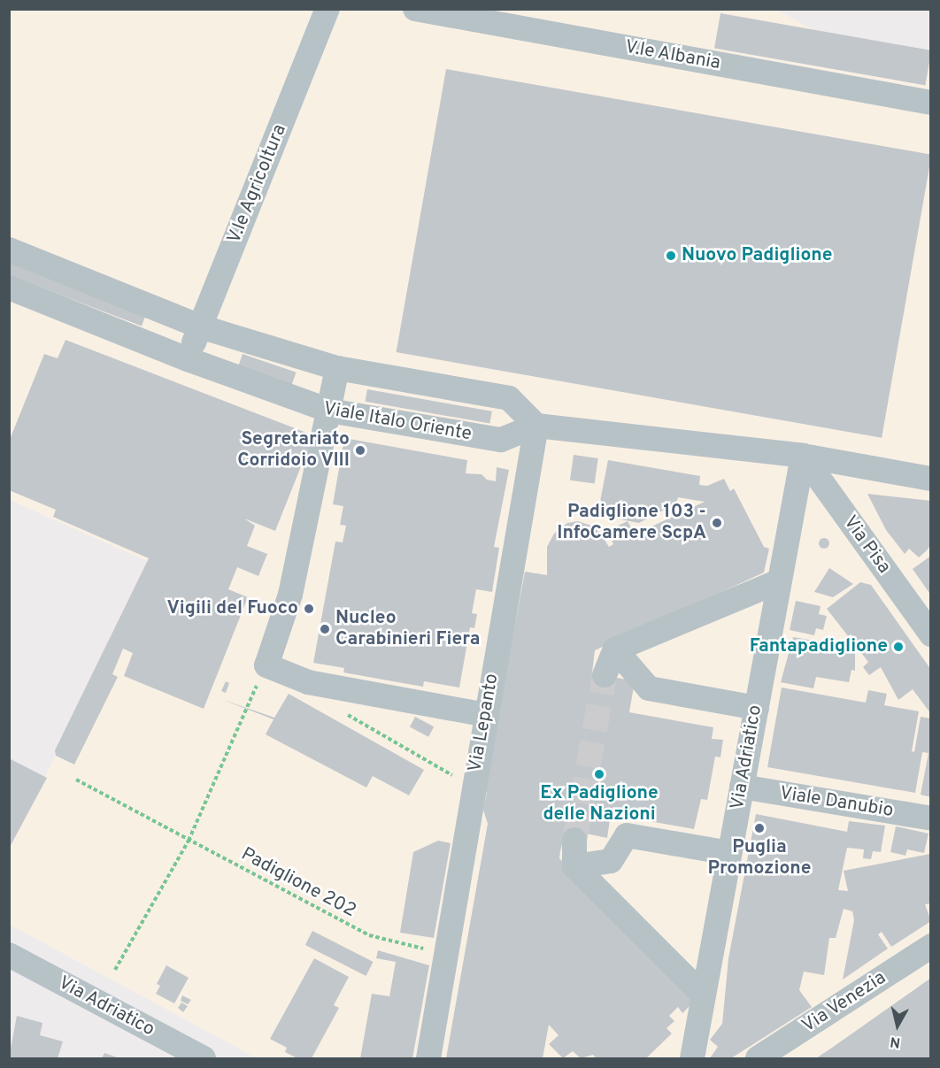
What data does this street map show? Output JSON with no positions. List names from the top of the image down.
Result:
{
  "streets": {
    "street": [
      "V.le Albania",
      "V.le Agricoltura",
      "Viale Italo Oriente",
      "Via Pisa",
      "Via Lepanto",
      "Via Adriatico",
      "Viale Danubio",
      "Via Venezia"
    ],
    "path": ["Padiglione 202"]
  },
  "crossings": [
    ["V.le Agricoltura", "Viale Italo Oriente"],
    ["Viale Italo Oriente", "Via Pisa"],
    ["Viale Italo Oriente", "Via Lepanto"],
    ["Viale Italo Oriente", "Via Adriatico"],
    ["Via Pisa", "Via Adriatico"],
    ["Via Adriatico", "Viale Danubio"]
  ],
  "places": [
    "Nuovo Padiglione",
    "Segretariato Corridoio VIII",
    "Padiglione 103 - InfoCamere ScpA",
    "Vigili del Fuoco",
    "Nucleo Carabinieri Fiera",
    "Fantapadiglione",
    "Ex Padiglione delle Nazioni",
    "Puglia Promozione"
  ],
  "north": "bottom"
}
